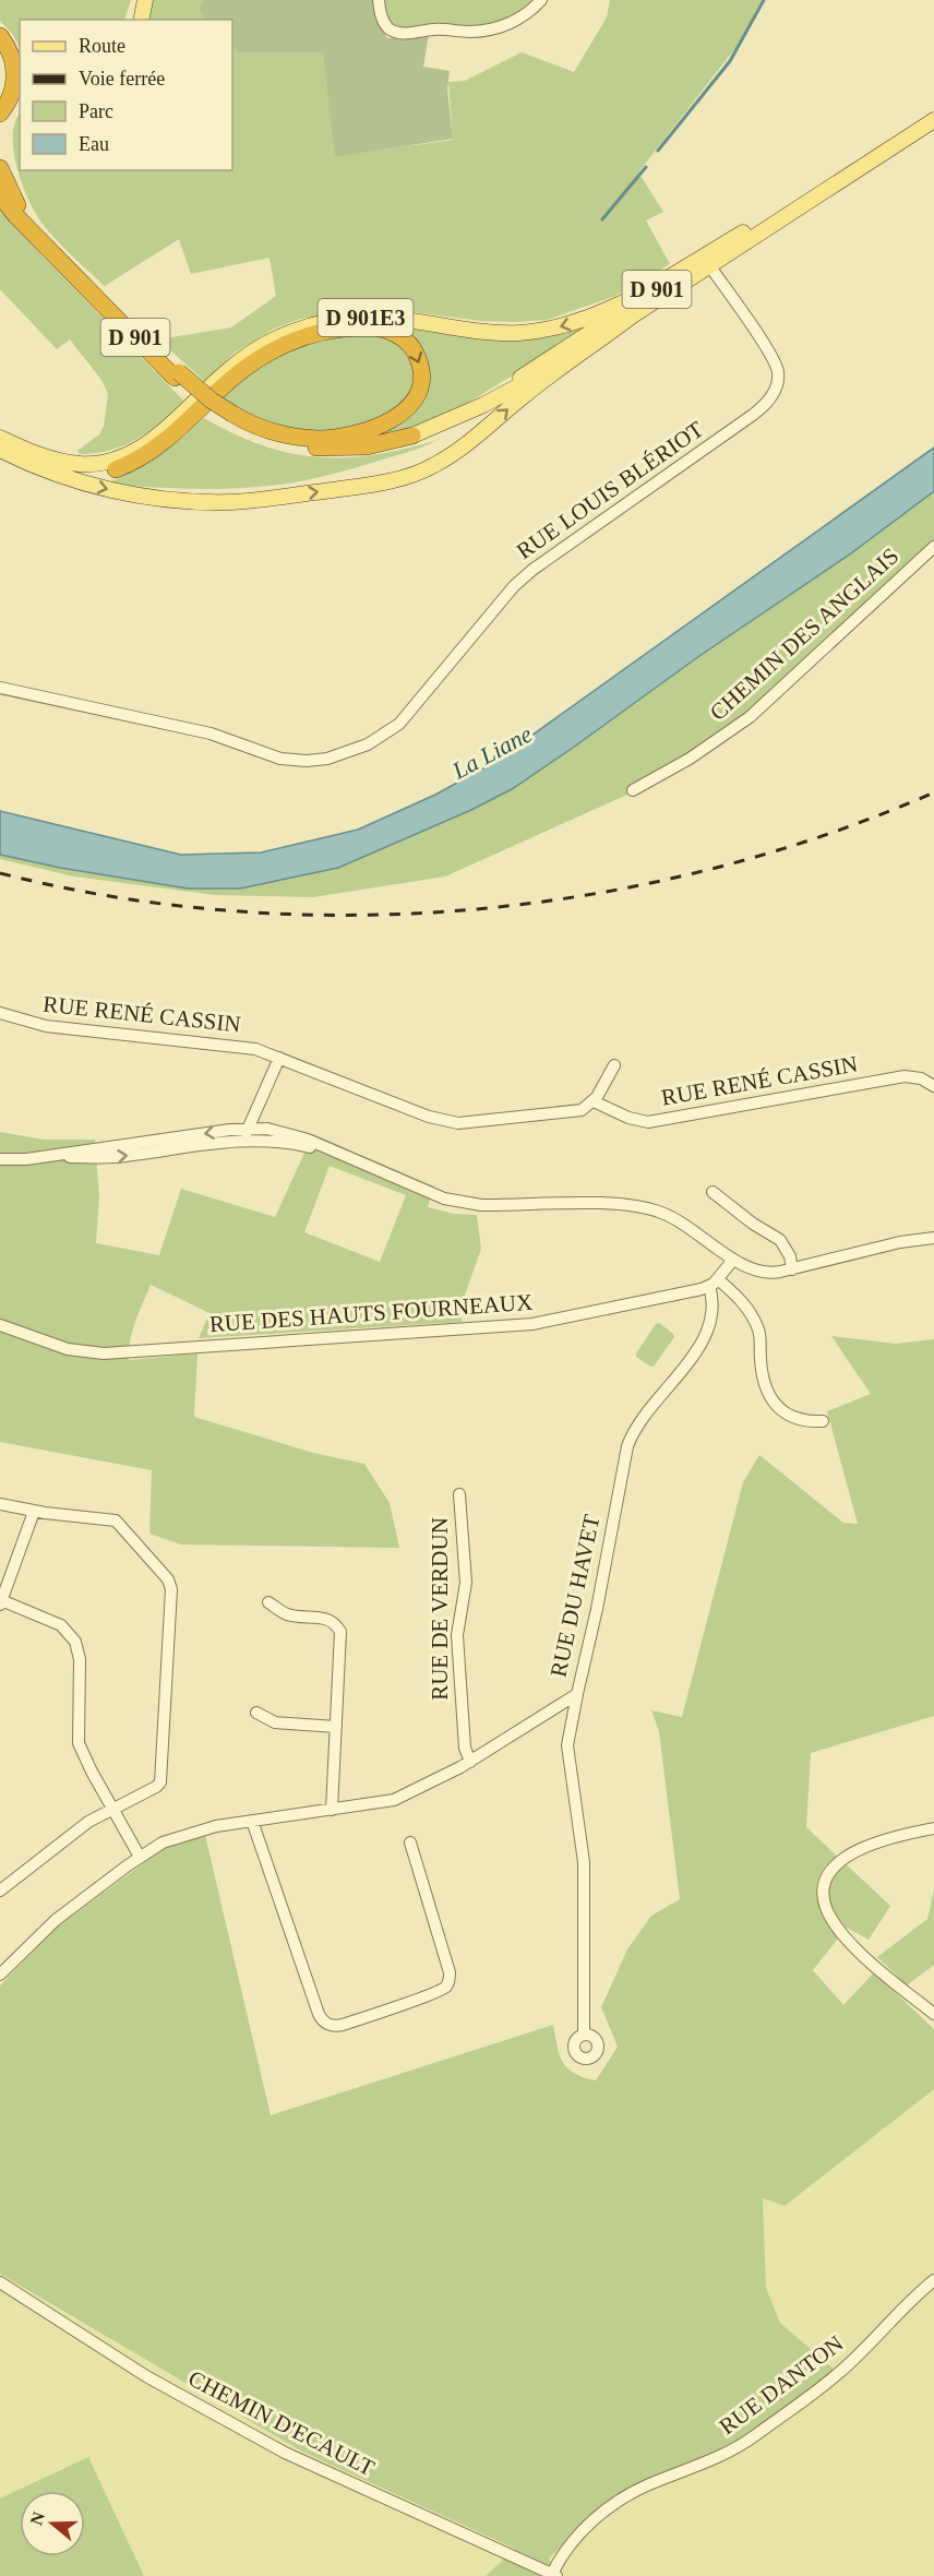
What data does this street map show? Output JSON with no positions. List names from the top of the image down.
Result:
{
  "streets": {
    "highway": ["D 901", "D 901E3"],
    "street": [
      "RUE LOUIS BLÉRIOT",
      "CHEMIN DES ANGLAIS",
      "RUE RENÉ CASSIN",
      "RUE DES HAUTS FOURNEAUX",
      "RUE DU HAVET",
      "RUE DE VERDUN",
      "RUE DANTON",
      "CHEMIN D'ECAULT"
    ]
  },
  "crossings": [
    ["D 901", "D 901E3"],
    ["D 901", "RUE LOUIS BLÉRIOT"],
    ["RUE DES HAUTS FOURNEAUX", "RUE DU HAVET"],
    ["RUE DU HAVET", "RUE DE VERDUN"],
    ["RUE DANTON", "CHEMIN D'ECAULT"]
  ],
  "water": ["La Liane"],
  "legend": [
    "Route",
    "Voie ferrée",
    "Parc",
    "Eau"
  ],
  "north": "left"
}
